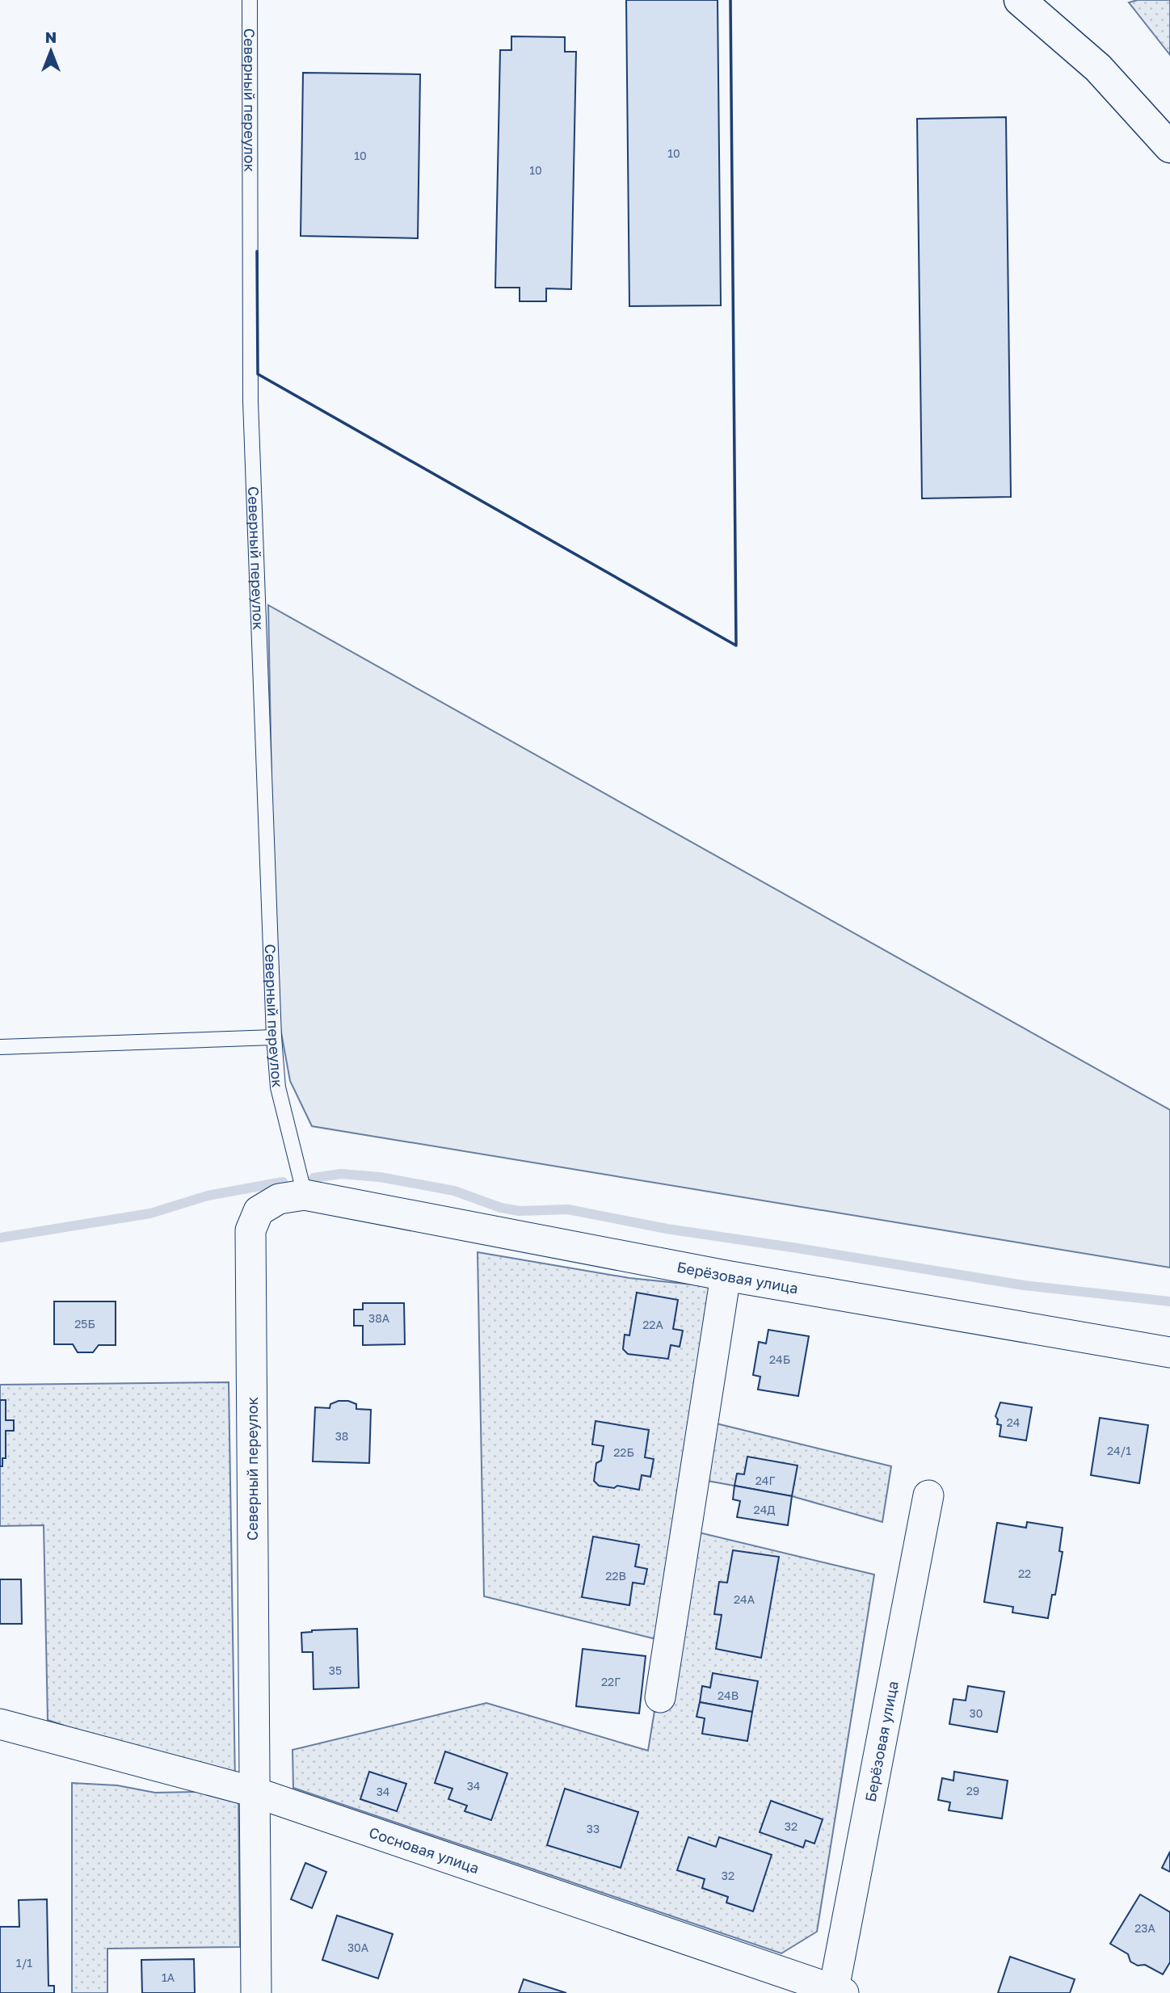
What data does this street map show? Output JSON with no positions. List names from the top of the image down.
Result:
{
  "streets": {
    "street": ["Северный переулок", "Берёзовая улица", "Сосновая улица"]
  },
  "crossings": [
    ["Северный переулок", "Берёзовая улица"],
    ["Северный переулок", "Сосновая улица"],
    ["Берёзовая улица", "Сосновая улица"]
  ],
  "house_numbers": [
    "10",
    "10",
    "10",
    "38А",
    "25Б",
    "22А",
    "24Б",
    "24",
    "38",
    "24/1",
    "22Б",
    "24Г",
    "24Д",
    "22",
    "22В",
    "24А",
    "35",
    "22Г",
    "24В",
    "30",
    "34",
    "29",
    "34",
    "32",
    "33",
    "32",
    "23А",
    "30А",
    "1/1",
    "1А"
  ],
  "north": "top"
}
